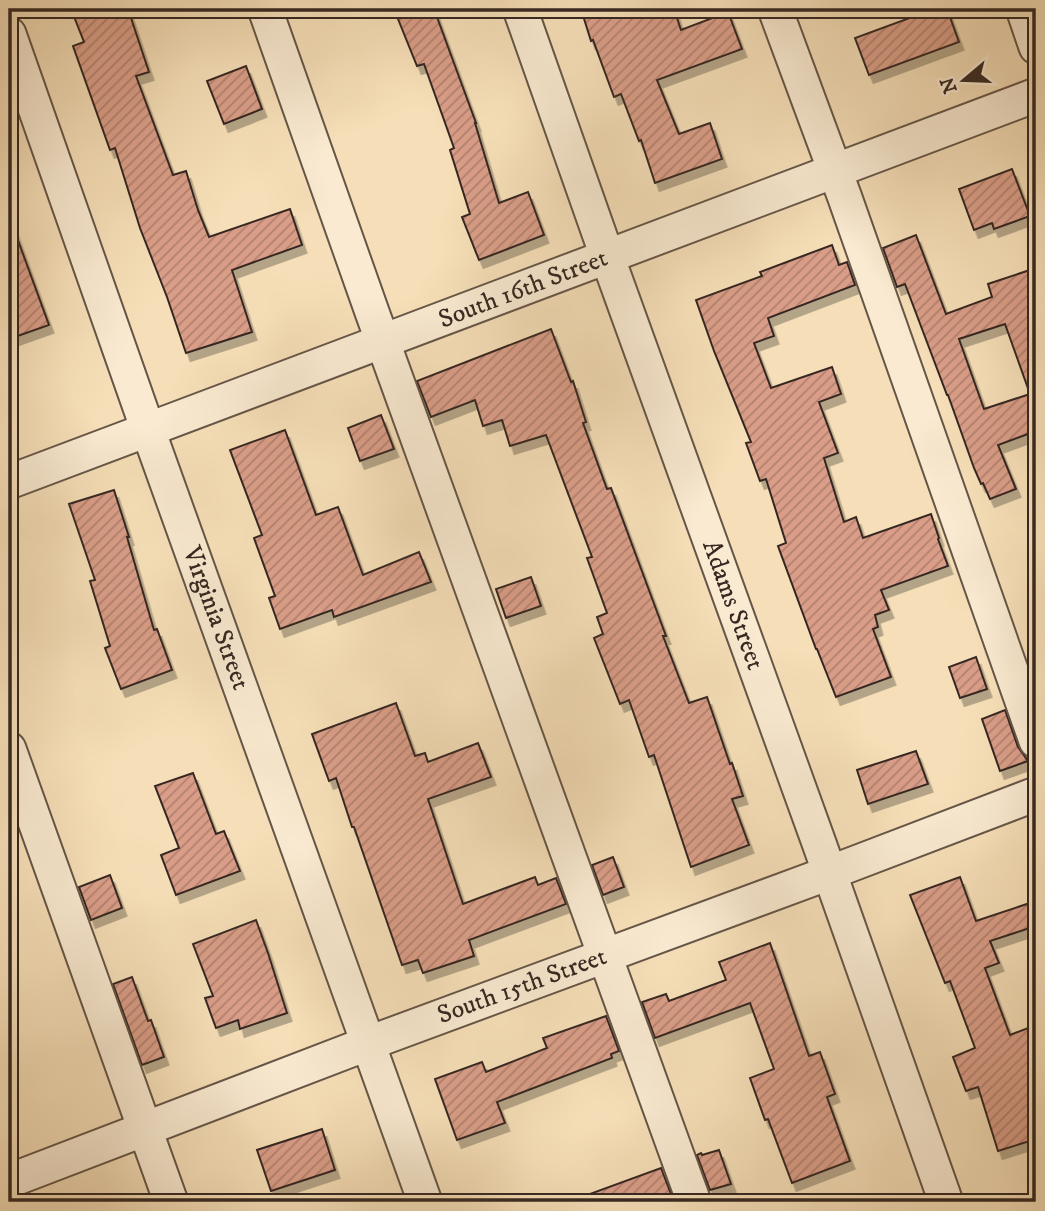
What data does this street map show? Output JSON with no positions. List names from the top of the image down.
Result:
{
  "streets": {
    "street": [
      "South 16th Street",
      "Adams Street",
      "Virginia Street",
      "South 15th Street"
    ]
  },
  "crossings": [
    ["South 16th Street", "Adams Street"],
    ["South 16th Street", "Virginia Street"],
    ["Adams Street", "South 15th Street"],
    ["Virginia Street", "South 15th Street"]
  ],
  "north": "left"
}
